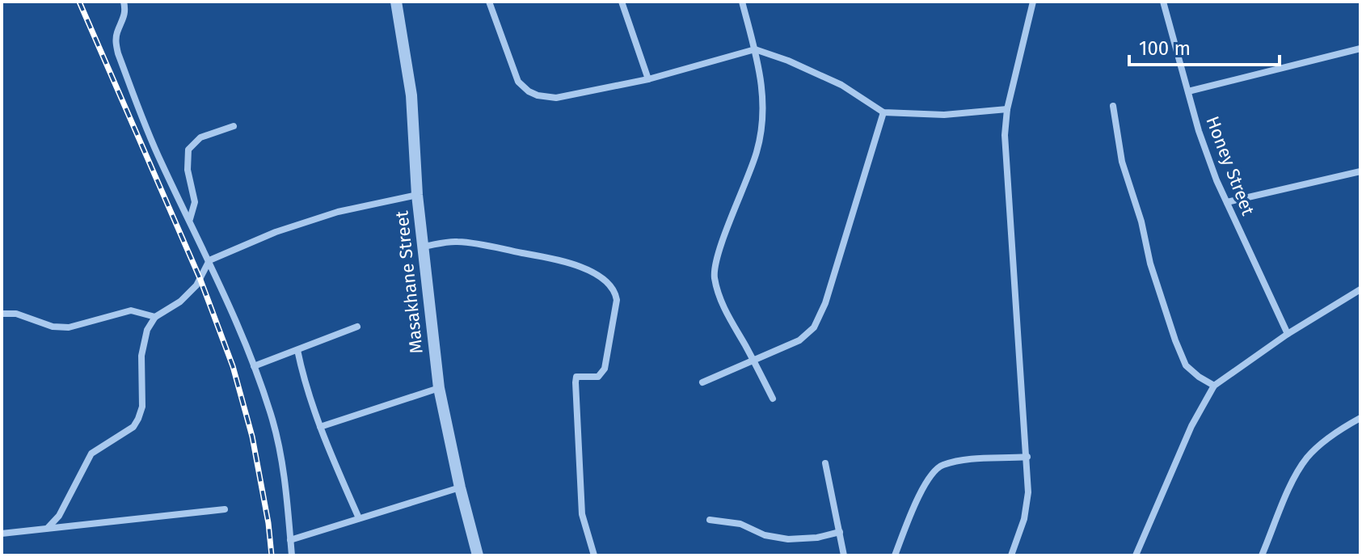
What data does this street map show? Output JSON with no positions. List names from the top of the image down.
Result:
{
  "streets": {
    "street": ["Honey Street", "Masakhane Street"]
  },
  "scale_bar": "100 m"
}
